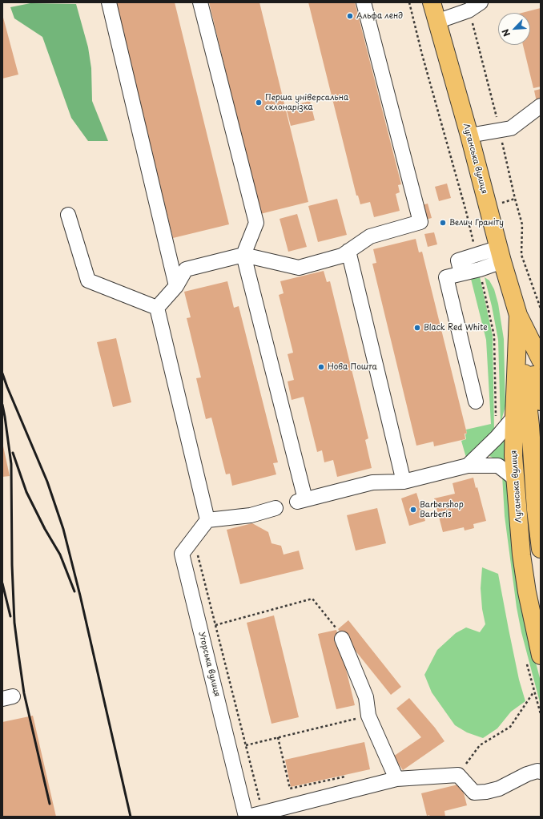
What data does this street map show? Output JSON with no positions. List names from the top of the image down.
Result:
{
  "streets": {
    "main road": ["Луганська вулиця"],
    "street": ["Угорська вулиця"]
  },
  "places": [
    "Альфа ленд",
    "Перша універсальна склонарізка",
    "Велич Граніту",
    "Black Red White",
    "Нова Пошта",
    "Barbershop Barberis"
  ],
  "north": "bottom left"
}
